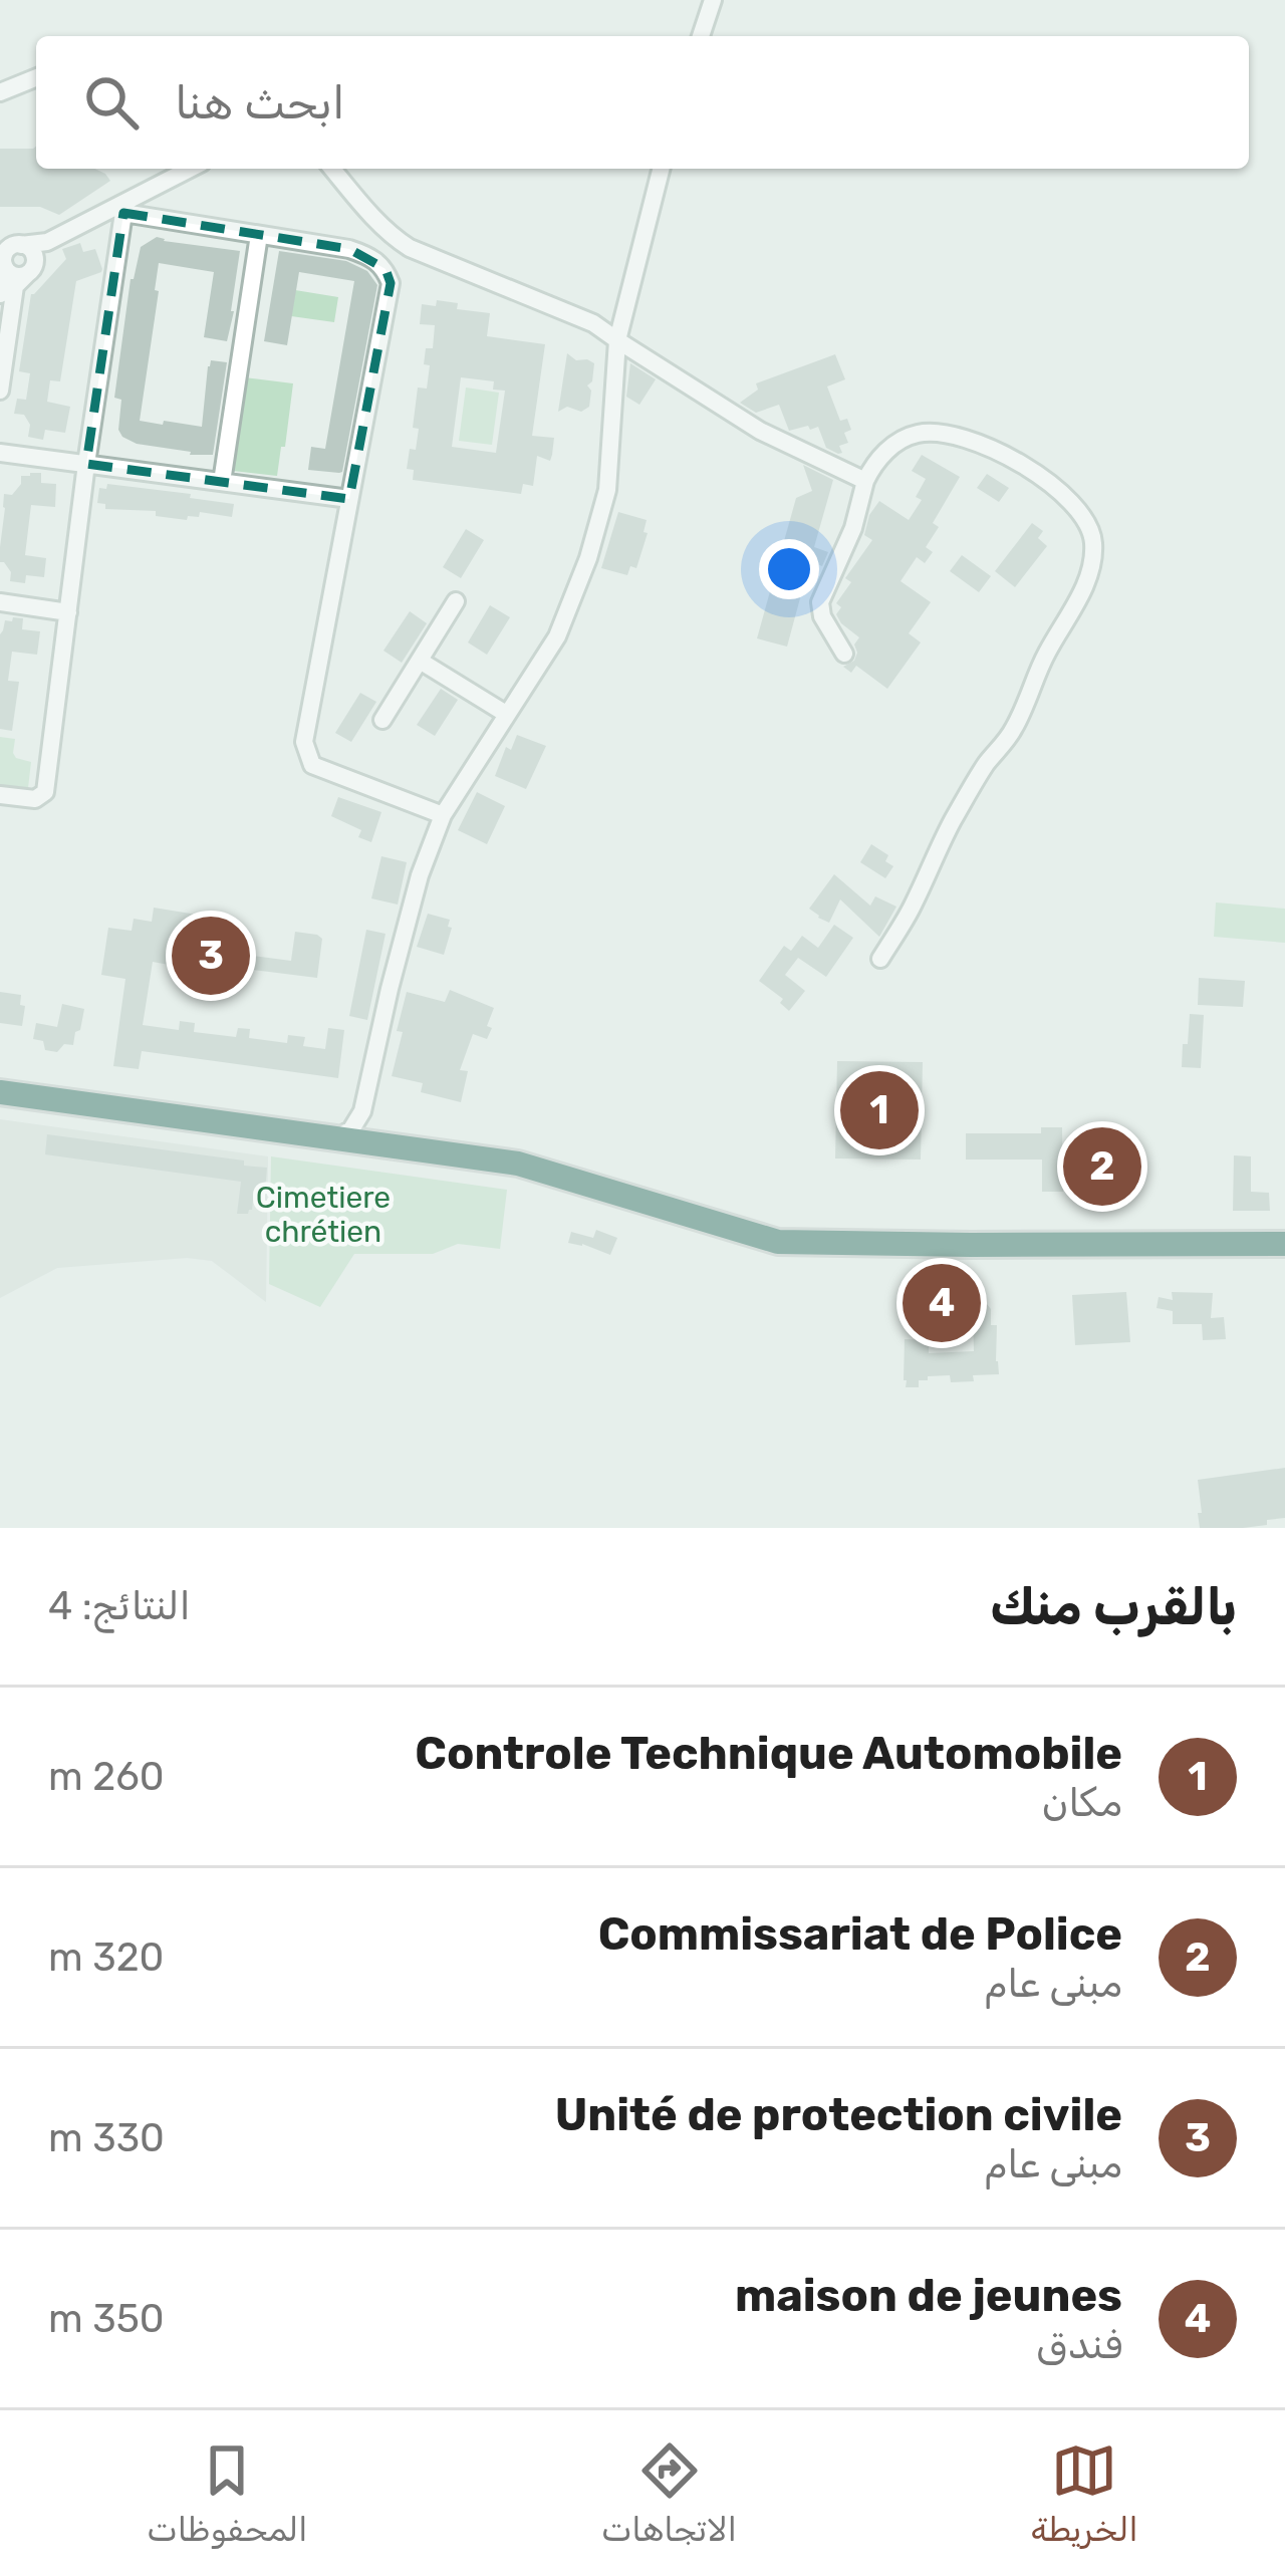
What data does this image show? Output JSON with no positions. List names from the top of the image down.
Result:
{
  "parks": ["Cimetiere chrétien"],
  "page": {
    "search": "ابحث هنا",
    "pins": [
      "3",
      "1",
      "2",
      "4"
    ],
    "heading": ["بالقرب منك", "النتائج: 4"],
    "list": [
      {
        "mark": "1",
        "name": "Controle Technique Automobile",
        "note": "مكان",
        "value": "260 m"
      },
      {
        "mark": "2",
        "name": "Commissariat de Police",
        "note": "مبنى عام",
        "value": "320 m"
      },
      {
        "mark": "3",
        "name": "Unité de protection civile",
        "note": "مبنى عام",
        "value": "330 m"
      },
      {
        "mark": "4",
        "name": "maison de jeunes",
        "note": "فندق",
        "value": "350 m"
      }
    ],
    "nav": ["الخريطة", "الاتجاهات", "المحفوظات"]
  }
}
